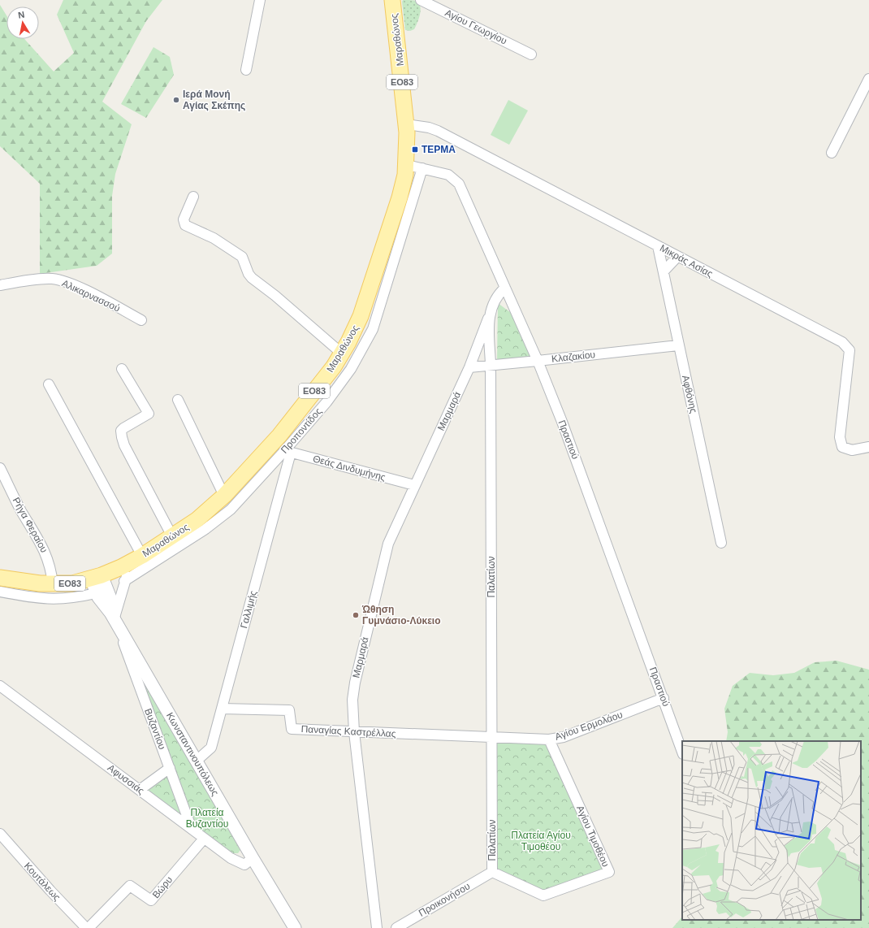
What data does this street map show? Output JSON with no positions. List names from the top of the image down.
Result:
{
  "streets": {
    "main road": ["Μαραθώνος", "ΕΟ83"],
    "street": [
      "Αγίου Γεωργίου",
      "Μικράς Ασίας",
      "Αλικαρνασσού",
      "Κλαζακίου",
      "Αφθόνης",
      "Μαρμαρά",
      "Προποντίδος",
      "Πραστιού",
      "Θεάς Δινδυμήνης",
      "Ρήγα Φεραίου",
      "Παλατίων",
      "Γαλλιμής",
      "Αγίου Ερμολάου",
      "Βυζαντίου",
      "Παναγίας Καστρέλλας",
      "Κωνσταντινουπόλεως",
      "Αφυσσιάς",
      "Αγίου Τιμοθέου",
      "Κουτάλεως",
      "Βώρυ",
      "Προικονήσου"
    ]
  },
  "crossings": [
    ["Μαραθώνος", "Μικράς Ασίας"],
    ["Μαραθώνος", "Πραστιού"],
    ["Μαραθώνος", "Ρήγα Φεραίου"],
    ["Μαραθώνος", "Κωνσταντινουπόλεως"],
    ["Μικράς Ασίας", "Αφθόνης"],
    ["Κλαζακίου", "Αφθόνης"],
    ["Κλαζακίου", "Μαρμαρά"],
    ["Κλαζακίου", "Πραστιού"],
    ["Κλαζακίου", "Παλατίων"],
    ["Μαρμαρά", "Θεάς Δινδυμήνης"],
    ["Μαρμαρά", "Παλατίων"],
    ["Μαρμαρά", "Παναγίας Καστρέλλας"],
    ["Προποντίδος", "Πραστιού"],
    ["Προποντίδος", "Θεάς Δινδυμήνης"],
    ["Προποντίδος", "Γαλλιμής"],
    ["Πραστιού", "Παλατίων"],
    ["Πραστιού", "Αγίου Ερμολάου"],
    ["Θεάς Δινδυμήνης", "Γαλλιμής"],
    ["Παλατίων", "Αγίου Ερμολάου"],
    ["Παλατίων", "Παναγίας Καστρέλλας"],
    ["Παλατίων", "Αγίου Τιμοθέου"],
    ["Παλατίων", "Προικονήσου"],
    ["Γαλλιμής", "Παναγίας Καστρέλλας"],
    ["Γαλλιμής", "Κωνσταντινουπόλεως"],
    ["Αγίου Ερμολάου", "Παναγίας Καστρέλλας"],
    ["Αγίου Ερμολάου", "Αγίου Τιμοθέου"],
    ["Βυζαντίου", "Κωνσταντινουπόλεως"],
    ["Βυζαντίου", "Αφυσσιάς"],
    ["Κωνσταντινουπόλεως", "Αφυσσιάς"],
    ["Αφυσσιάς", "Βώρυ"],
    ["Αγίου Τιμοθέου", "Προικονήσου"],
    ["Κουτάλεως", "Βώρυ"]
  ],
  "parks": ["Πλατεία Βυζαντίου", "Πλατεία Αγίου Τιμοθέου"],
  "places": {
    "other": ["Ιερά Μονή Αγίας Σκέπης", "Ώθηση Γυμνάσιο-Λύκειο"],
    "transit": ["ΤΕΡΜΑ"]
  },
  "north": "top"
}
